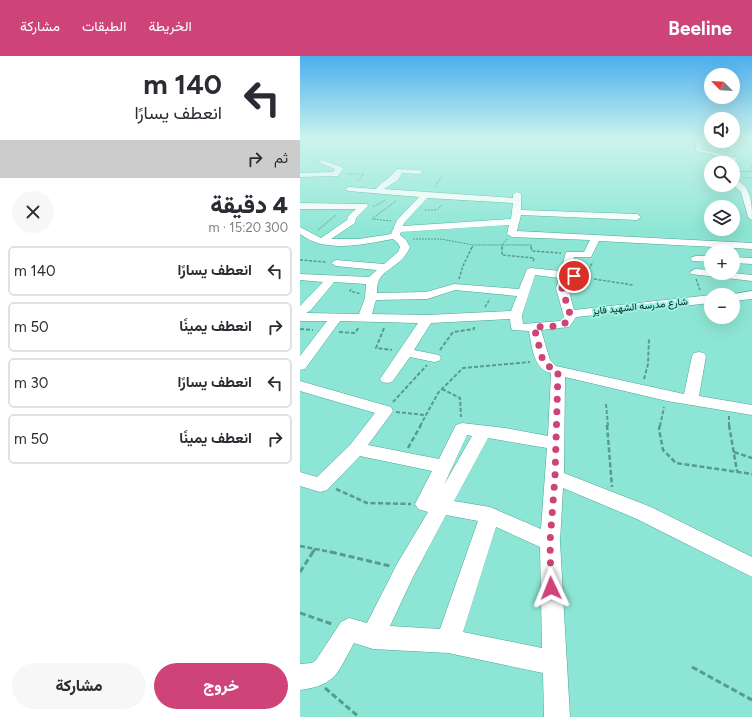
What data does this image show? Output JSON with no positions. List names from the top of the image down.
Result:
{
  "streets": {
    "street": ["شارع مدرسه الشهيد فايز"]
  },
  "north": "top left",
  "page": {
    "header": "Beeline",
    "nav": ["الخريطة", "الطبقات", "مشاركة"],
    "turn": ["140 m", "انعطف يسارًا"],
    "map_buttons": ["+", "−"],
    "then": "ثم",
    "heading": ["4 دقيقة", "300 m · 15:20"],
    "list": [
      {
        "name": "انعطف يسارًا",
        "value": "140 m"
      },
      {
        "name": "انعطف يمينًا",
        "value": "50 m"
      },
      {
        "name": "انعطف يسارًا",
        "value": "30 m"
      },
      {
        "name": "انعطف يمينًا",
        "value": "50 m"
      }
    ],
    "buttons": ["خروج", "مشاركة"]
  }
}
